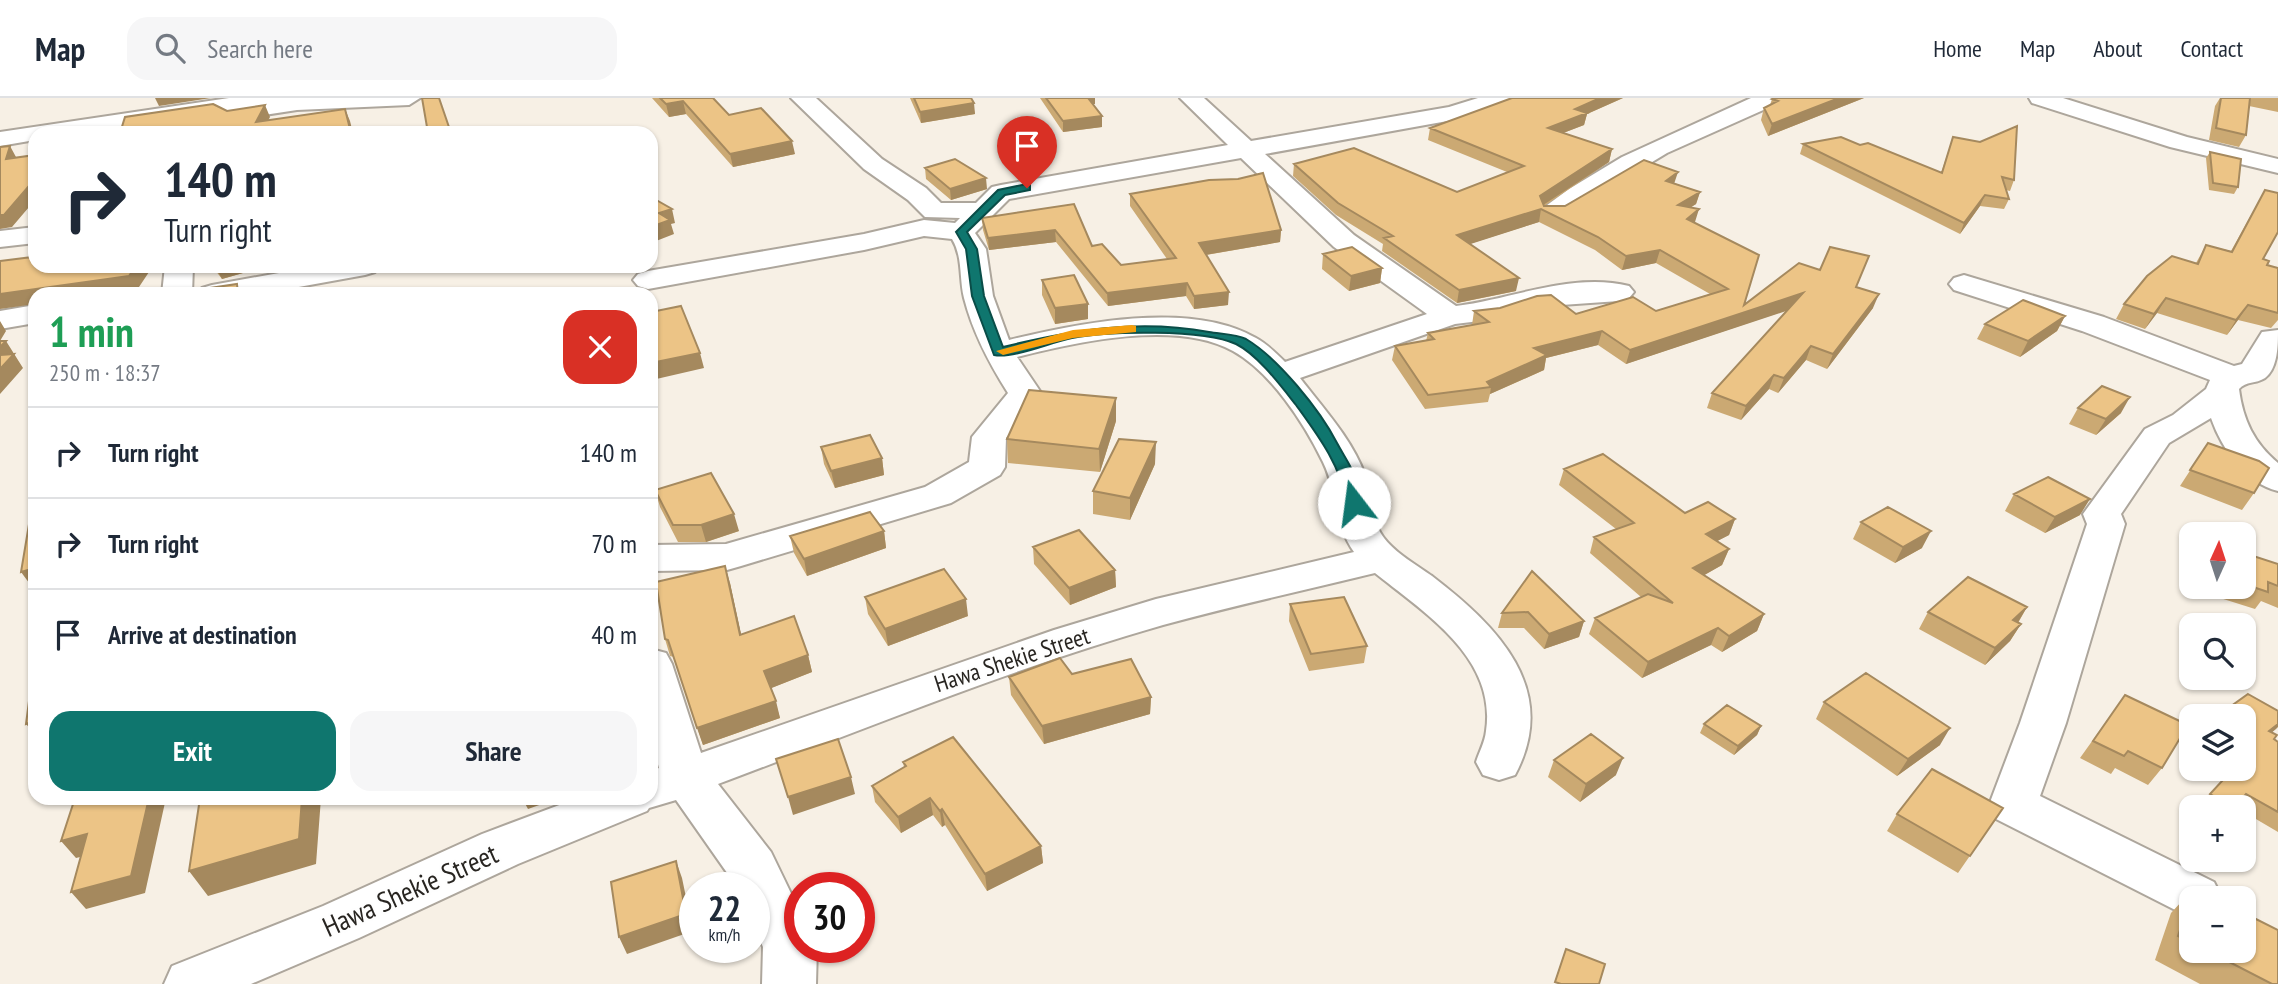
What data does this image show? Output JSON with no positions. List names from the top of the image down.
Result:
{
  "streets": {
    "main road": ["Hawa Shekie Street"]
  },
  "north": "top",
  "page": {
    "header": "Map",
    "search": "Search here",
    "nav": [
      "Home",
      "Map",
      "About",
      "Contact"
    ],
    "turn": ["140 m", "Turn right"],
    "heading": ["1 min", "250 m · 18:37"],
    "list": [
      {
        "name": "Turn right",
        "value": "140 m"
      },
      {
        "name": "Turn right",
        "value": "70 m"
      },
      {
        "name": "Arrive at destination",
        "value": "40 m"
      }
    ],
    "map_buttons": ["+", "−"],
    "buttons": ["Exit", "Share"],
    "speed": "22 km/h",
    "limit": "30"
  }
}
